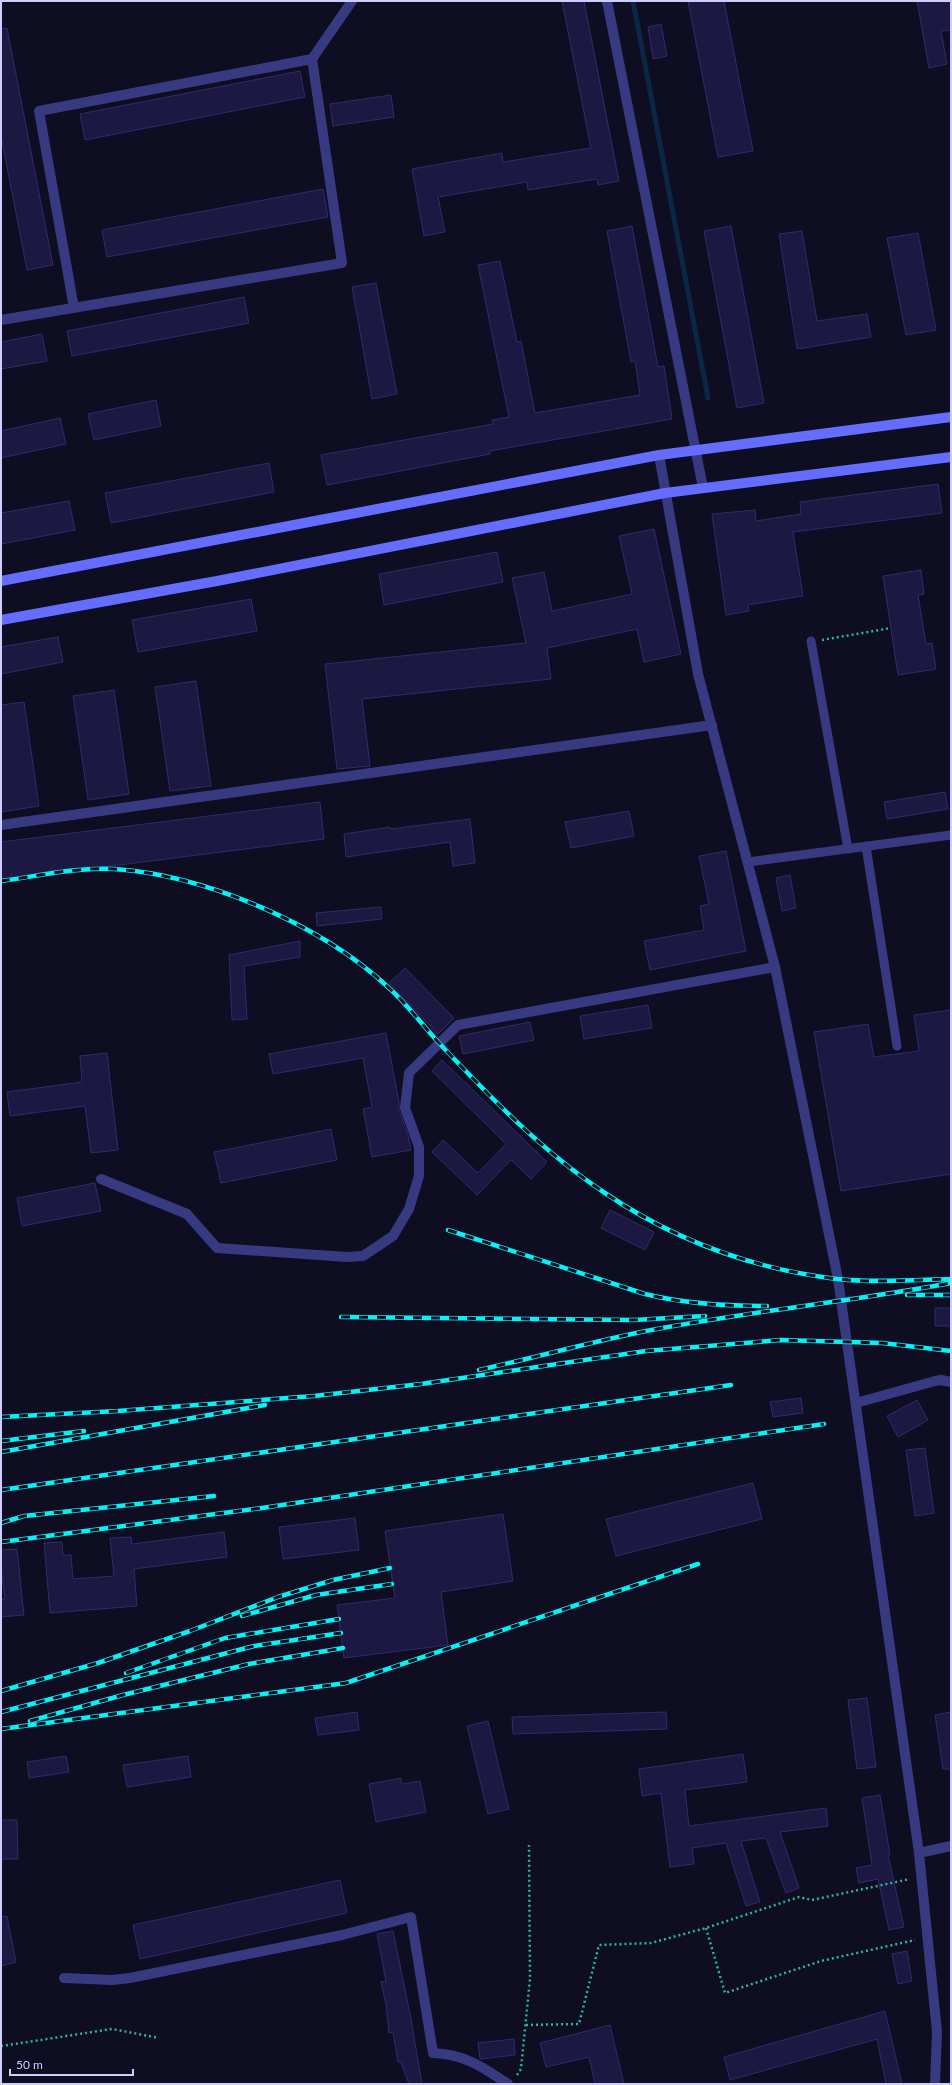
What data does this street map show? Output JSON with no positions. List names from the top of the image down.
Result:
{
  "scale_bar": "50 m"
}
